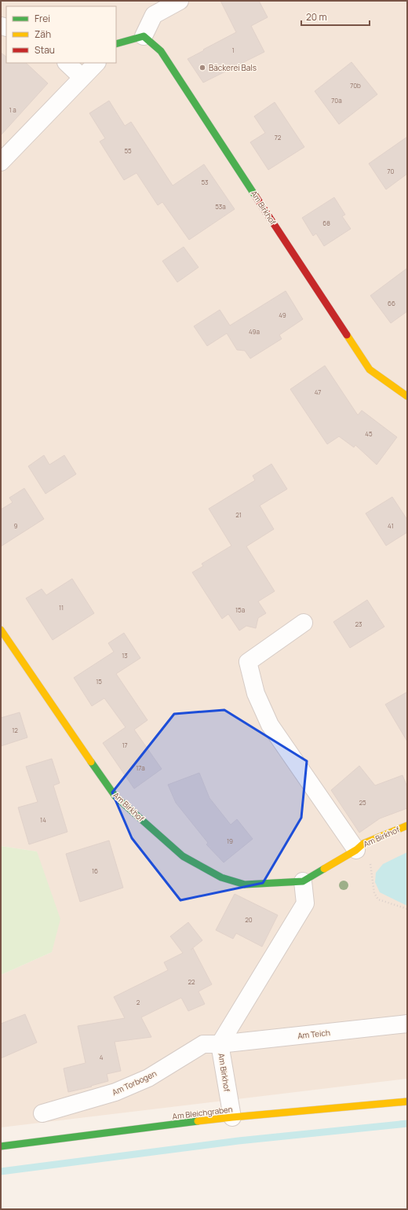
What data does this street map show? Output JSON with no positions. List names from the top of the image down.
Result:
{
  "streets": {
    "street": [
      "Am Birkhof",
      "Am Teich",
      "Am Torbogen",
      "Am Bleichgraben"
    ]
  },
  "crossings": [
    ["Am Birkhof", "Am Teich"],
    ["Am Birkhof", "Am Torbogen"],
    ["Am Birkhof", "Am Bleichgraben"],
    ["Am Teich", "Am Torbogen"]
  ],
  "places": ["Bäckerei Bals"],
  "house_numbers": [
    "1",
    "70b",
    "70a",
    "1 a",
    "72",
    "55",
    "70",
    "53",
    "53a",
    "68",
    "66",
    "49",
    "49a",
    "47",
    "45",
    "21",
    "9",
    "41",
    "11",
    "15a",
    "23",
    "13",
    "15",
    "12",
    "17",
    "17a",
    "25",
    "14",
    "19",
    "16",
    "20",
    "22",
    "2",
    "4"
  ],
  "legend": ["Frei", "Zäh", "Stau"],
  "scale_bar": "20 m"
}
